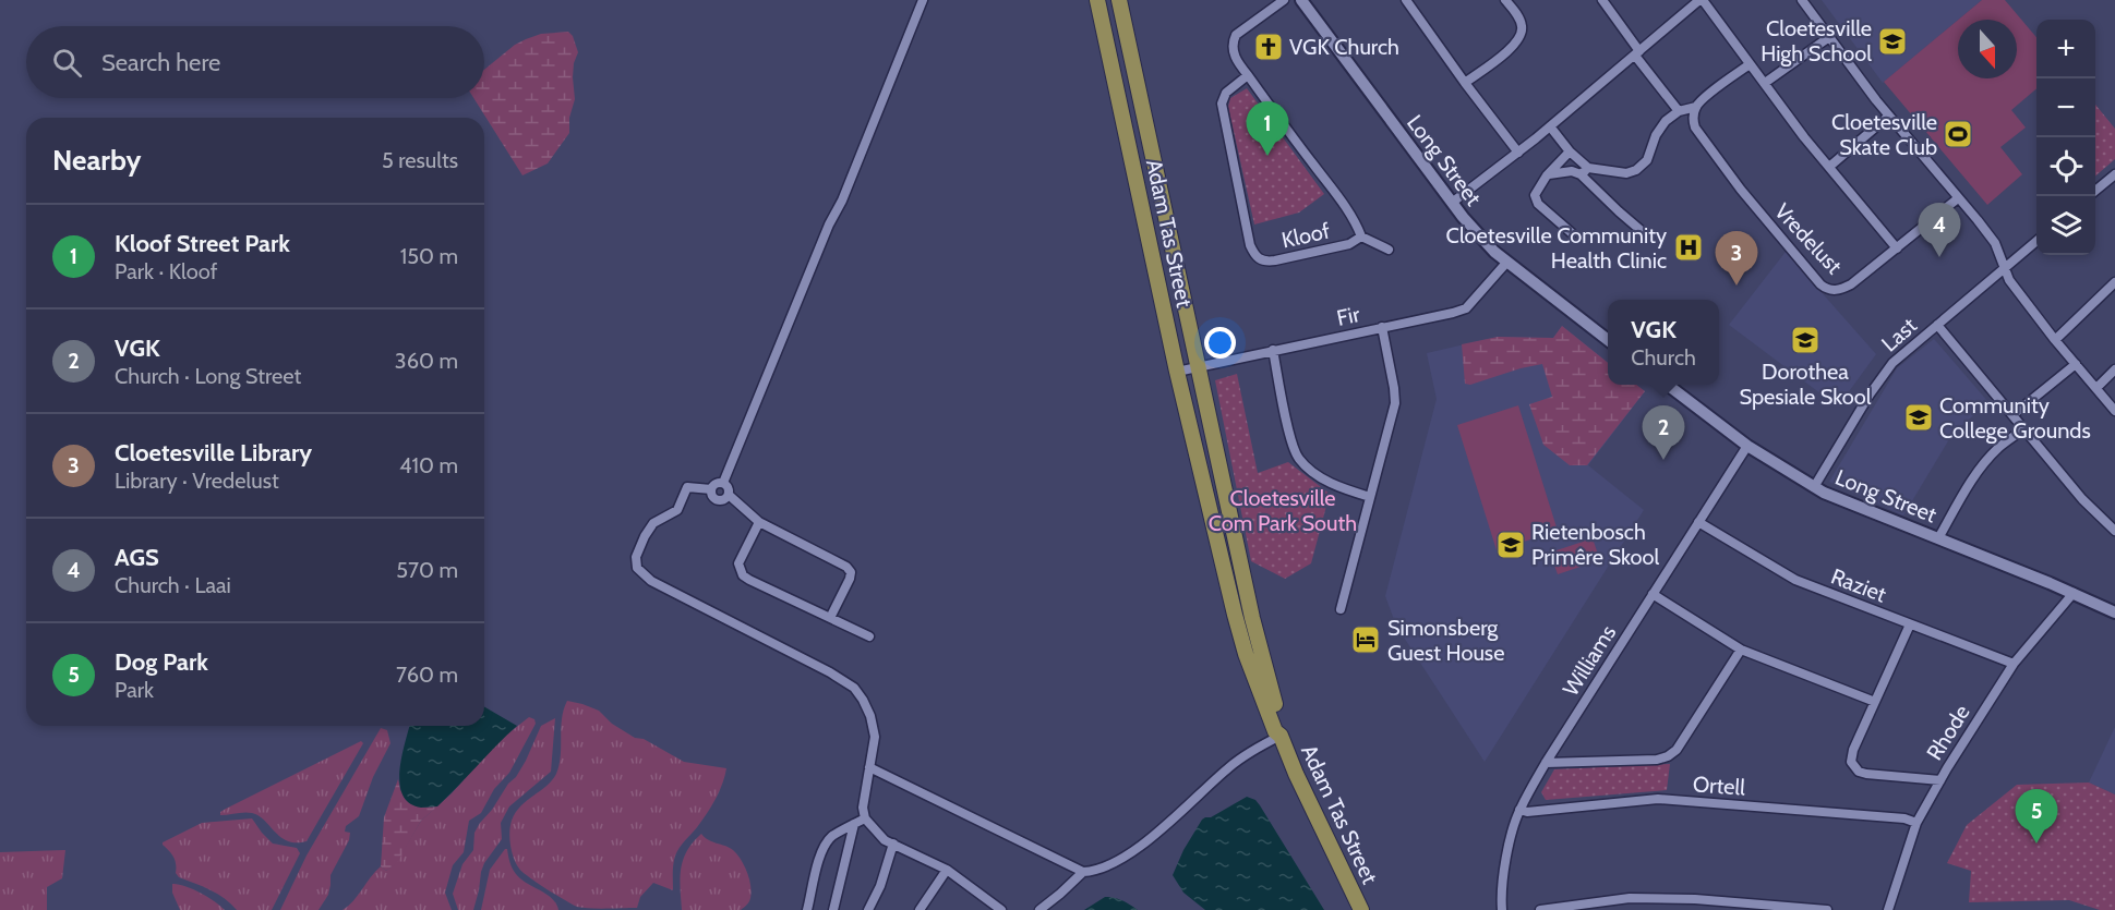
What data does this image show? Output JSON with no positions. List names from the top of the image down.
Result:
{
  "streets": {
    "main road": ["Adam Tas Street"],
    "street": [
      "Long Street",
      "Kloof",
      "Vredelust",
      "Fir",
      "Last",
      "Raziet",
      "Williams",
      "Rhode",
      "Ortell"
    ]
  },
  "crossings": [
    ["Long Street", "Fir"],
    ["Long Street", "Last"],
    ["Long Street", "Williams"],
    ["Long Street", "Rhode"],
    ["Adam Tas Street", "Fir"],
    ["Raziet", "Williams"],
    ["Raziet", "Rhode"],
    ["Williams", "Ortell"],
    ["Rhode", "Ortell"]
  ],
  "parks": ["Cloetesville Com Park South"],
  "places": {
    "school or university": [
      "Cloetesville High School",
      "Dorothea Spesiale Skool",
      "Community College Grounds",
      "Rietenbosch Primêre Skool"
    ],
    "church": ["VGK Church"],
    "sports": ["Cloetesville Skate Club"],
    "hospital": ["Cloetesville Community Health Clinic"],
    "hotel": ["Simonsberg Guest House"]
  },
  "north": "bottom",
  "page": {
    "map_buttons": ["+", "−"],
    "search": "Search here",
    "pins": [
      "1",
      "4",
      "3",
      "2",
      "5"
    ],
    "heading": ["Nearby", "5 results"],
    "list": [
      {
        "mark": "1",
        "name": "Kloof Street Park",
        "note": "Park · Kloof",
        "value": "150 m"
      },
      {
        "mark": "2",
        "name": "VGK",
        "note": "Church · Long Street",
        "value": "360 m"
      },
      {
        "mark": "3",
        "name": "Cloetesville Library",
        "note": "Library · Vredelust",
        "value": "410 m"
      },
      {
        "mark": "4",
        "name": "AGS",
        "note": "Church · Laai",
        "value": "570 m"
      },
      {
        "mark": "5",
        "name": "Dog Park",
        "note": "Park",
        "value": "760 m"
      }
    ],
    "popup": ["VGK", "Church"]
  }
}
